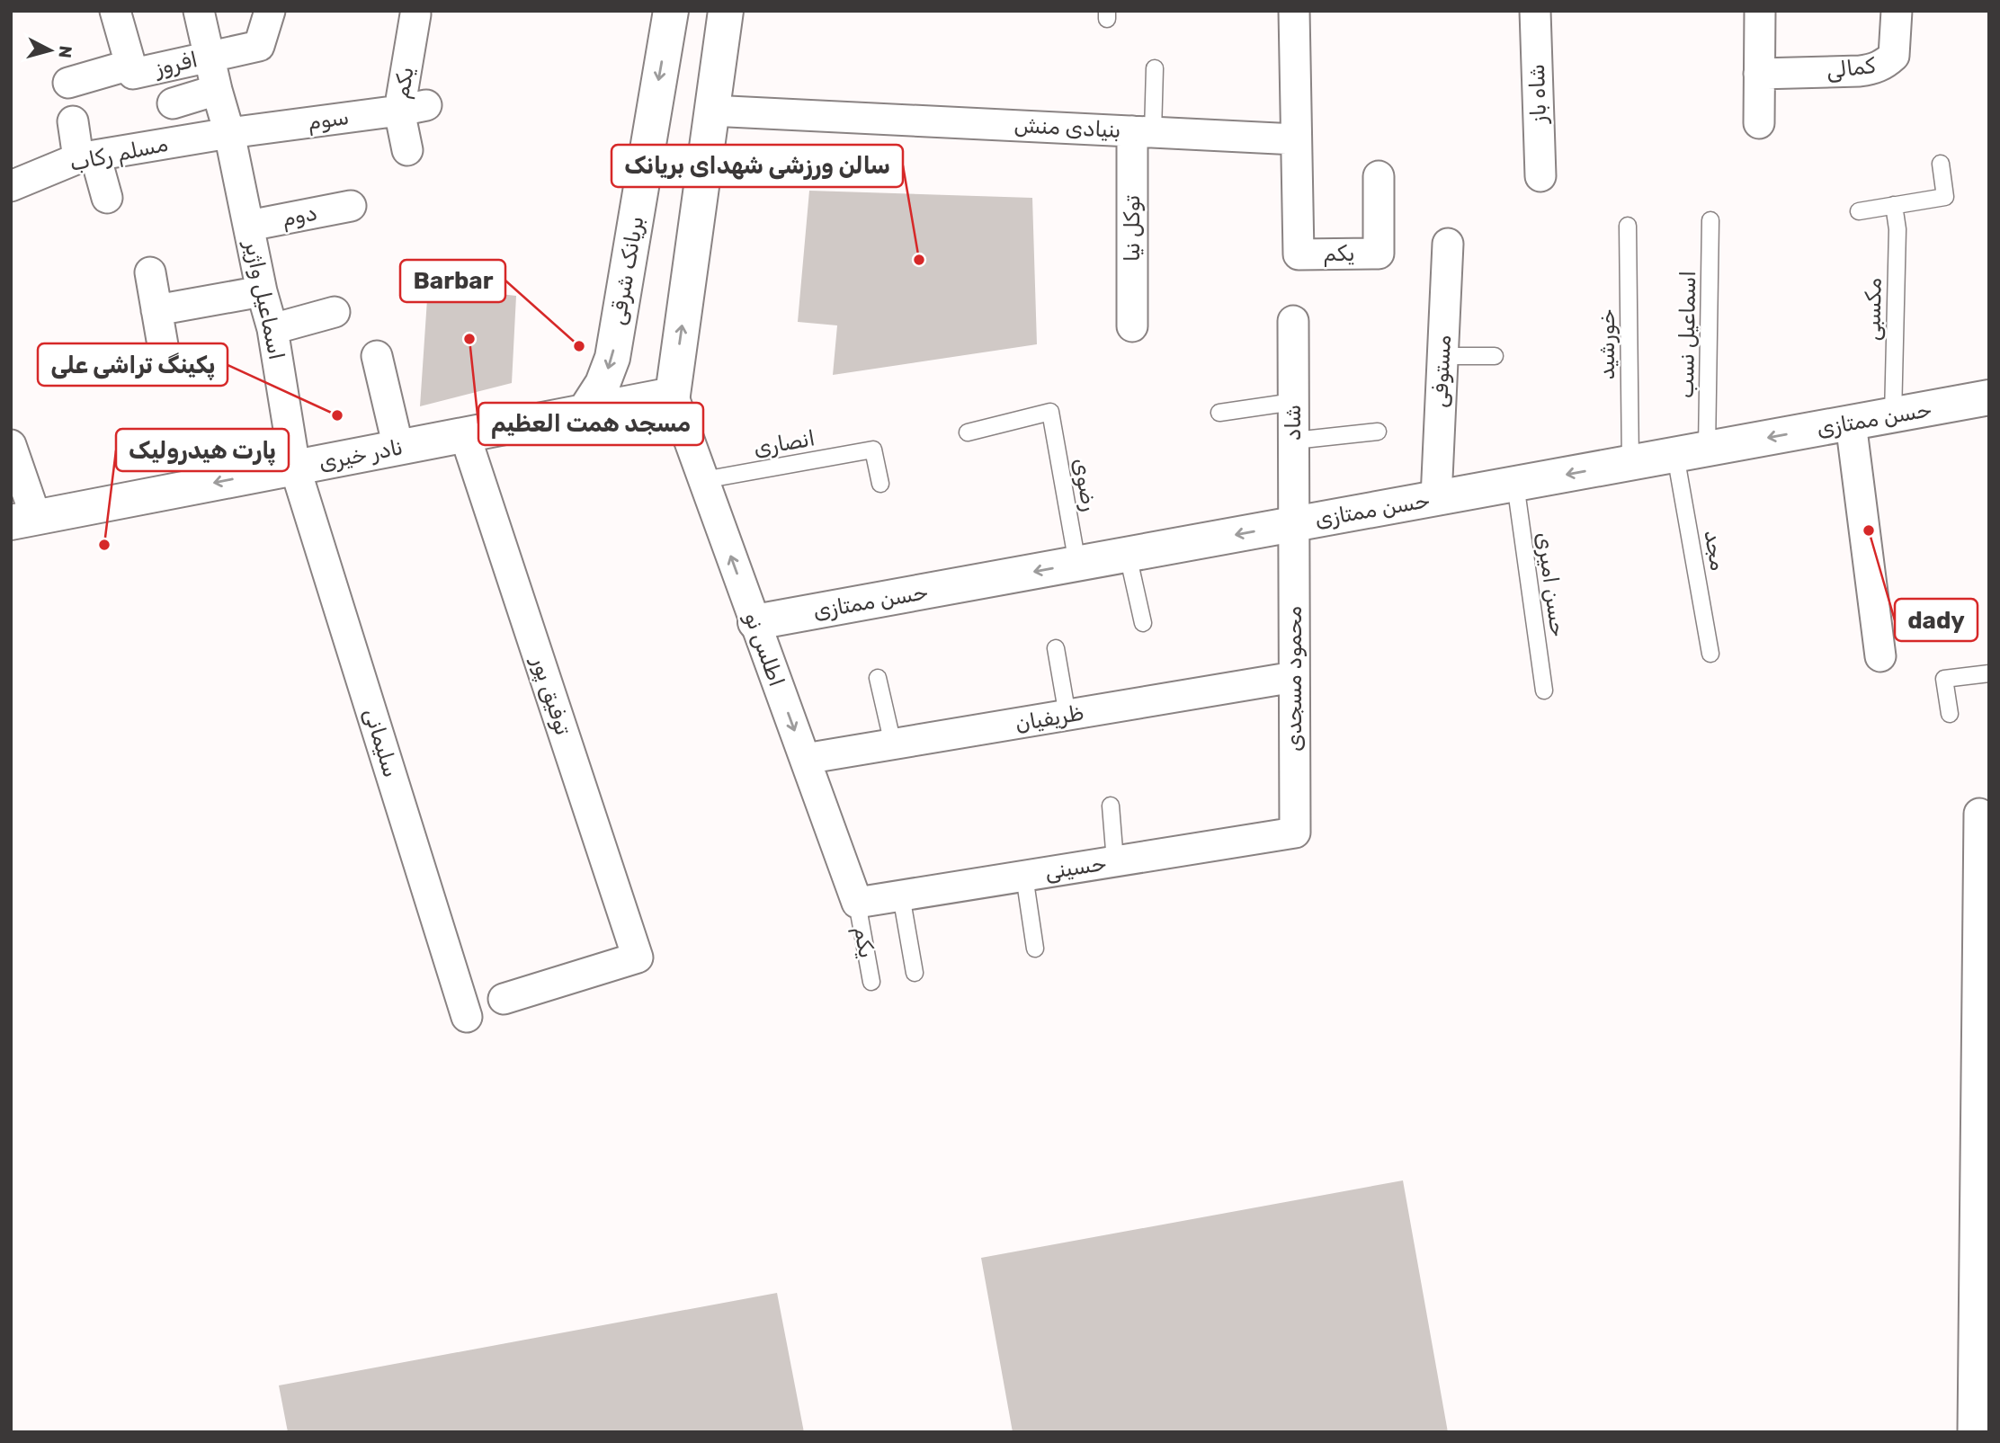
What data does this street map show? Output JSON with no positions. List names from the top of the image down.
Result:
{
  "streets": {
    "street": [
      "افروز",
      "کمالی",
      "یکم",
      "شاه باز",
      "سوم",
      "بنیادی منش",
      "مسلم رکاب",
      "دوم",
      "توکل نیا",
      "بریانک شرقی",
      "اسماعیل واژیر",
      "مستوفی",
      "حسن ممتازی",
      "شاد",
      "نادر خیری",
      "اطلس نو",
      "محمود مسجدی",
      "توفیق پور",
      "ظریفیان",
      "سلیمانی",
      "حسینی"
    ],
    "lane": [
      "مکسبی",
      "اسماعیل نسب",
      "خورشید",
      "انصاری",
      "رضوی",
      "مجد",
      "حسن امیری"
    ]
  },
  "crossings": [
    ["افروز", "اسماعیل واژیر"],
    ["یکم", "سوم"],
    ["یکم", "بنیادی منش"],
    ["یکم", "اطلس نو"],
    ["یکم", "حسینی"],
    ["سوم", "مسلم رکاب"],
    ["سوم", "اسماعیل واژیر"],
    ["بنیادی منش", "توکل نیا"],
    ["مسلم رکاب", "اسماعیل واژیر"],
    ["دوم", "اسماعیل واژیر"],
    ["بریانک شرقی", "نادر خیری"],
    ["اسماعیل واژیر", "نادر خیری"],
    ["اسماعیل واژیر", "سلیمانی"],
    ["مکسبی", "حسن ممتازی"],
    ["اسماعیل نسب", "حسن ممتازی"],
    ["اسماعیل نسب", "مجد"],
    ["خورشید", "حسن ممتازی"],
    ["مستوفی", "حسن ممتازی"],
    ["حسن ممتازی", "شاد"],
    ["حسن ممتازی", "رضوی"],
    ["حسن ممتازی", "مجد"],
    ["حسن ممتازی", "حسن امیری"],
    ["حسن ممتازی", "اطلس نو"],
    ["حسن ممتازی", "محمود مسجدی"],
    ["شاد", "محمود مسجدی"],
    ["انصاری", "اطلس نو"],
    ["نادر خیری", "اطلس نو"],
    ["نادر خیری", "توفیق پور"],
    ["نادر خیری", "سلیمانی"],
    ["اطلس نو", "ظریفیان"],
    ["اطلس نو", "حسینی"],
    ["محمود مسجدی", "ظریفیان"],
    ["محمود مسجدی", "حسینی"]
  ],
  "one_way": ["حسن ممتازی"],
  "places": [
    "سالن ورزشی شهدای بریانک",
    "مسجد همت العظیم",
    "Barbar",
    "پکینگ تراشی علی",
    "dady",
    "پارت هیدرولیک"
  ],
  "north": "right"
}
